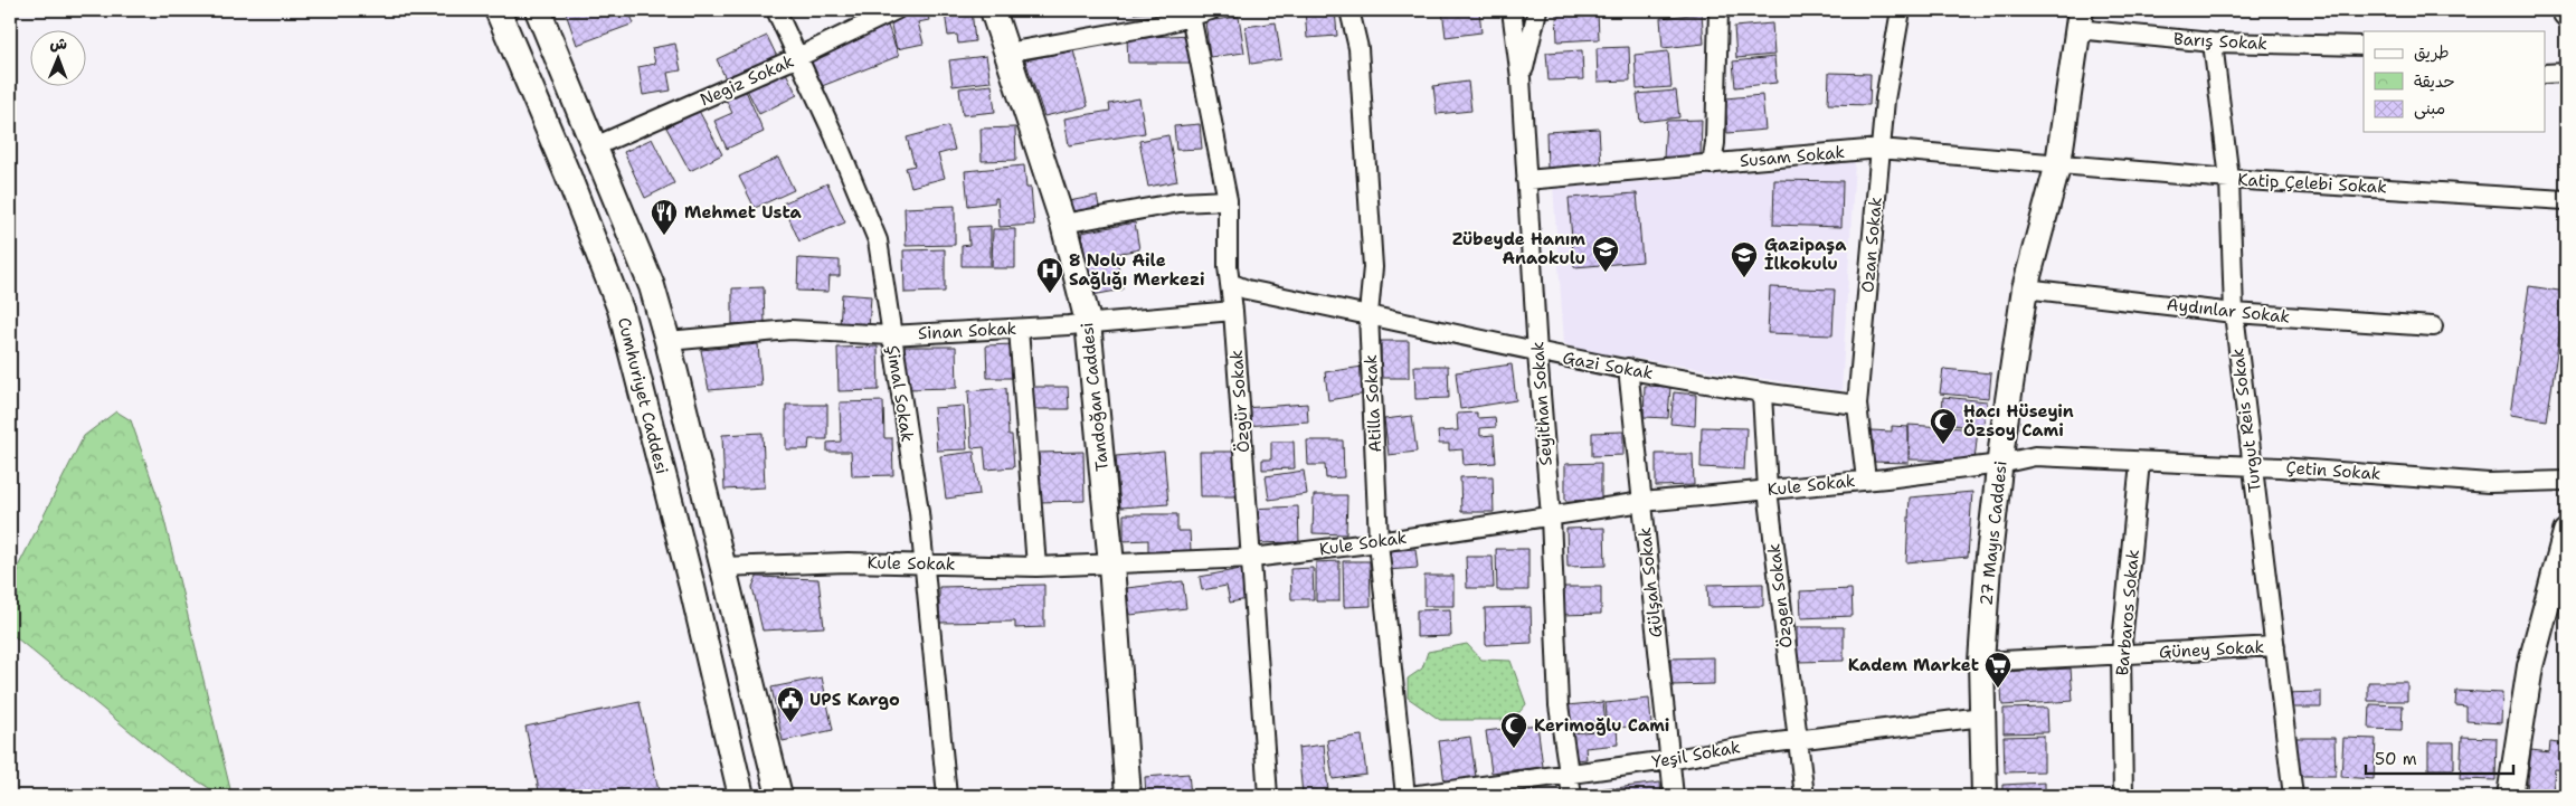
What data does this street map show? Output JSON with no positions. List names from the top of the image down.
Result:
{
  "streets": {
    "street": [
      "Barış Sokak",
      "Negiz Sokak",
      "Susam Sokak",
      "Katip Çelebi Sokak",
      "Ozan Sokak",
      "Aydınlar Sokak",
      "Sinan Sokak",
      "Gazi Sokak",
      "Şimal Sokak",
      "Cumhuriyet Caddesi",
      "Tandoğan Caddesi",
      "Özgür Sokak",
      "Atilla Sokak",
      "Seyithan Sokak",
      "Turgut Reis Sokak",
      "Çetin Sokak",
      "Kule Sokak",
      "27 Mayıs Caddesi",
      "Gülşah Sokak",
      "Özgen Sokak",
      "Barbaros Sokak",
      "Güney Sokak",
      "Yeşil Sokak"
    ]
  },
  "crossings": [
    ["Barış Sokak", "Turgut Reis Sokak"],
    ["Barış Sokak", "27 Mayıs Caddesi"],
    ["Negiz Sokak", "Şimal Sokak"],
    ["Susam Sokak", "Katip Çelebi Sokak"],
    ["Susam Sokak", "Ozan Sokak"],
    ["Susam Sokak", "Seyithan Sokak"],
    ["Susam Sokak", "27 Mayıs Caddesi"],
    ["Katip Çelebi Sokak", "Turgut Reis Sokak"],
    ["Katip Çelebi Sokak", "27 Mayıs Caddesi"],
    ["Ozan Sokak", "Gazi Sokak"],
    ["Ozan Sokak", "Kule Sokak"],
    ["Aydınlar Sokak", "Turgut Reis Sokak"],
    ["Aydınlar Sokak", "27 Mayıs Caddesi"],
    ["Sinan Sokak", "Şimal Sokak"],
    ["Sinan Sokak", "Tandoğan Caddesi"],
    ["Sinan Sokak", "Özgür Sokak"],
    ["Gazi Sokak", "Özgür Sokak"],
    ["Gazi Sokak", "Atilla Sokak"],
    ["Gazi Sokak", "Seyithan Sokak"],
    ["Gazi Sokak", "Gülşah Sokak"],
    ["Gazi Sokak", "Özgen Sokak"],
    ["Şimal Sokak", "Kule Sokak"],
    ["Tandoğan Caddesi", "Kule Sokak"],
    ["Özgür Sokak", "Kule Sokak"],
    ["Atilla Sokak", "Kule Sokak"],
    ["Atilla Sokak", "Yeşil Sokak"],
    ["Seyithan Sokak", "Kule Sokak"],
    ["Seyithan Sokak", "Yeşil Sokak"],
    ["Turgut Reis Sokak", "Çetin Sokak"],
    ["Turgut Reis Sokak", "Güney Sokak"],
    ["Çetin Sokak", "Kule Sokak"],
    ["Çetin Sokak", "27 Mayıs Caddesi"],
    ["Çetin Sokak", "Barbaros Sokak"],
    ["Kule Sokak", "27 Mayıs Caddesi"],
    ["Kule Sokak", "Gülşah Sokak"],
    ["Kule Sokak", "Özgen Sokak"],
    ["27 Mayıs Caddesi", "Güney Sokak"],
    ["27 Mayıs Caddesi", "Yeşil Sokak"],
    ["Gülşah Sokak", "Yeşil Sokak"],
    ["Özgen Sokak", "Yeşil Sokak"],
    ["Barbaros Sokak", "Güney Sokak"]
  ],
  "places": {
    "restaurant": ["Mehmet Usta"],
    "school or university": ["Zübeyde Hanım Anaokulu", "Gazipaşa İlkokulu"],
    "hospital": ["8 Nolu Aile Sağlığı Merkezi"],
    "mosque": ["Hacı Hüseyin Özsoy Cami", "Kerimoğlu Cami"],
    "supermarket": ["Kadem Market"],
    "public building": ["UPS Kargo"]
  },
  "legend": ["طريق", "حديقة", "مبنى"],
  "scale_bar": "50 m",
  "north": "top"
}
